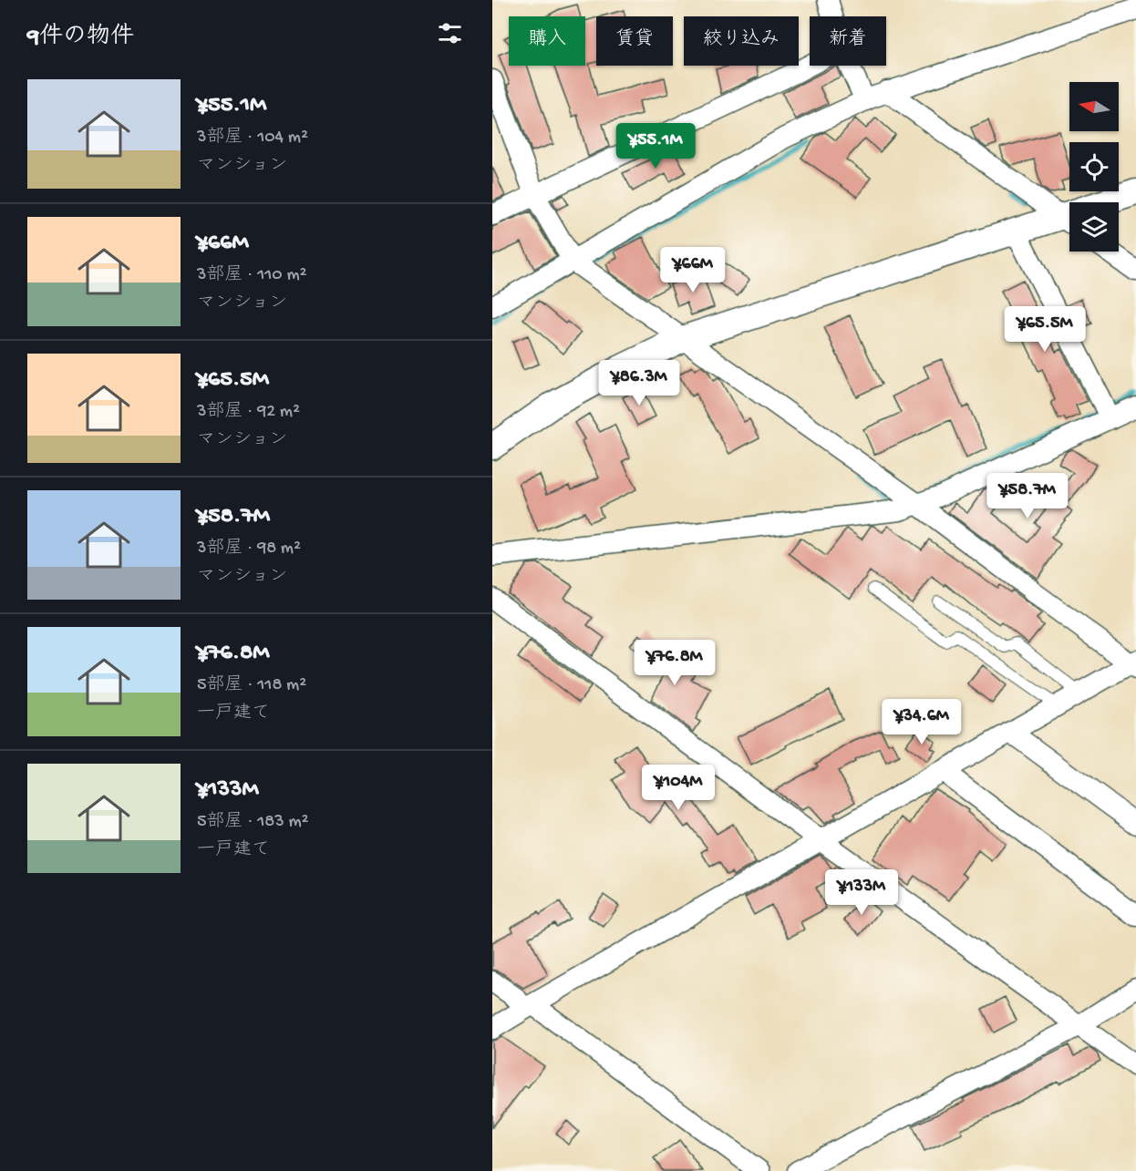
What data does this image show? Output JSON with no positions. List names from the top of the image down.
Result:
{
  "north": "left",
  "page": {
    "heading": "9件の物件",
    "chip": [
      "購入",
      "賃貸",
      "絞り込み",
      "新着"
    ],
    "list": [
      {
        "name": "¥55.1M",
        "note": "3部屋 · 104 m² · マンション"
      },
      {
        "name": "¥66M",
        "note": "3部屋 · 110 m² · マンション"
      },
      {
        "name": "¥65.5M",
        "note": "3部屋 · 92 m² · マンション"
      },
      {
        "name": "¥58.7M",
        "note": "3部屋 · 98 m² · マンション"
      },
      {
        "name": "¥76.8M",
        "note": "5部屋 · 118 m² · 一戸建て"
      },
      {
        "name": "¥133M",
        "note": "5部屋 · 183 m² · 一戸建て"
      }
    ],
    "price": [
      "¥55.1M",
      "¥66M",
      "¥65.5M",
      "¥86.3M",
      "¥58.7M",
      "¥76.8M",
      "¥34.6M",
      "¥104M",
      "¥133M"
    ]
  }
}
